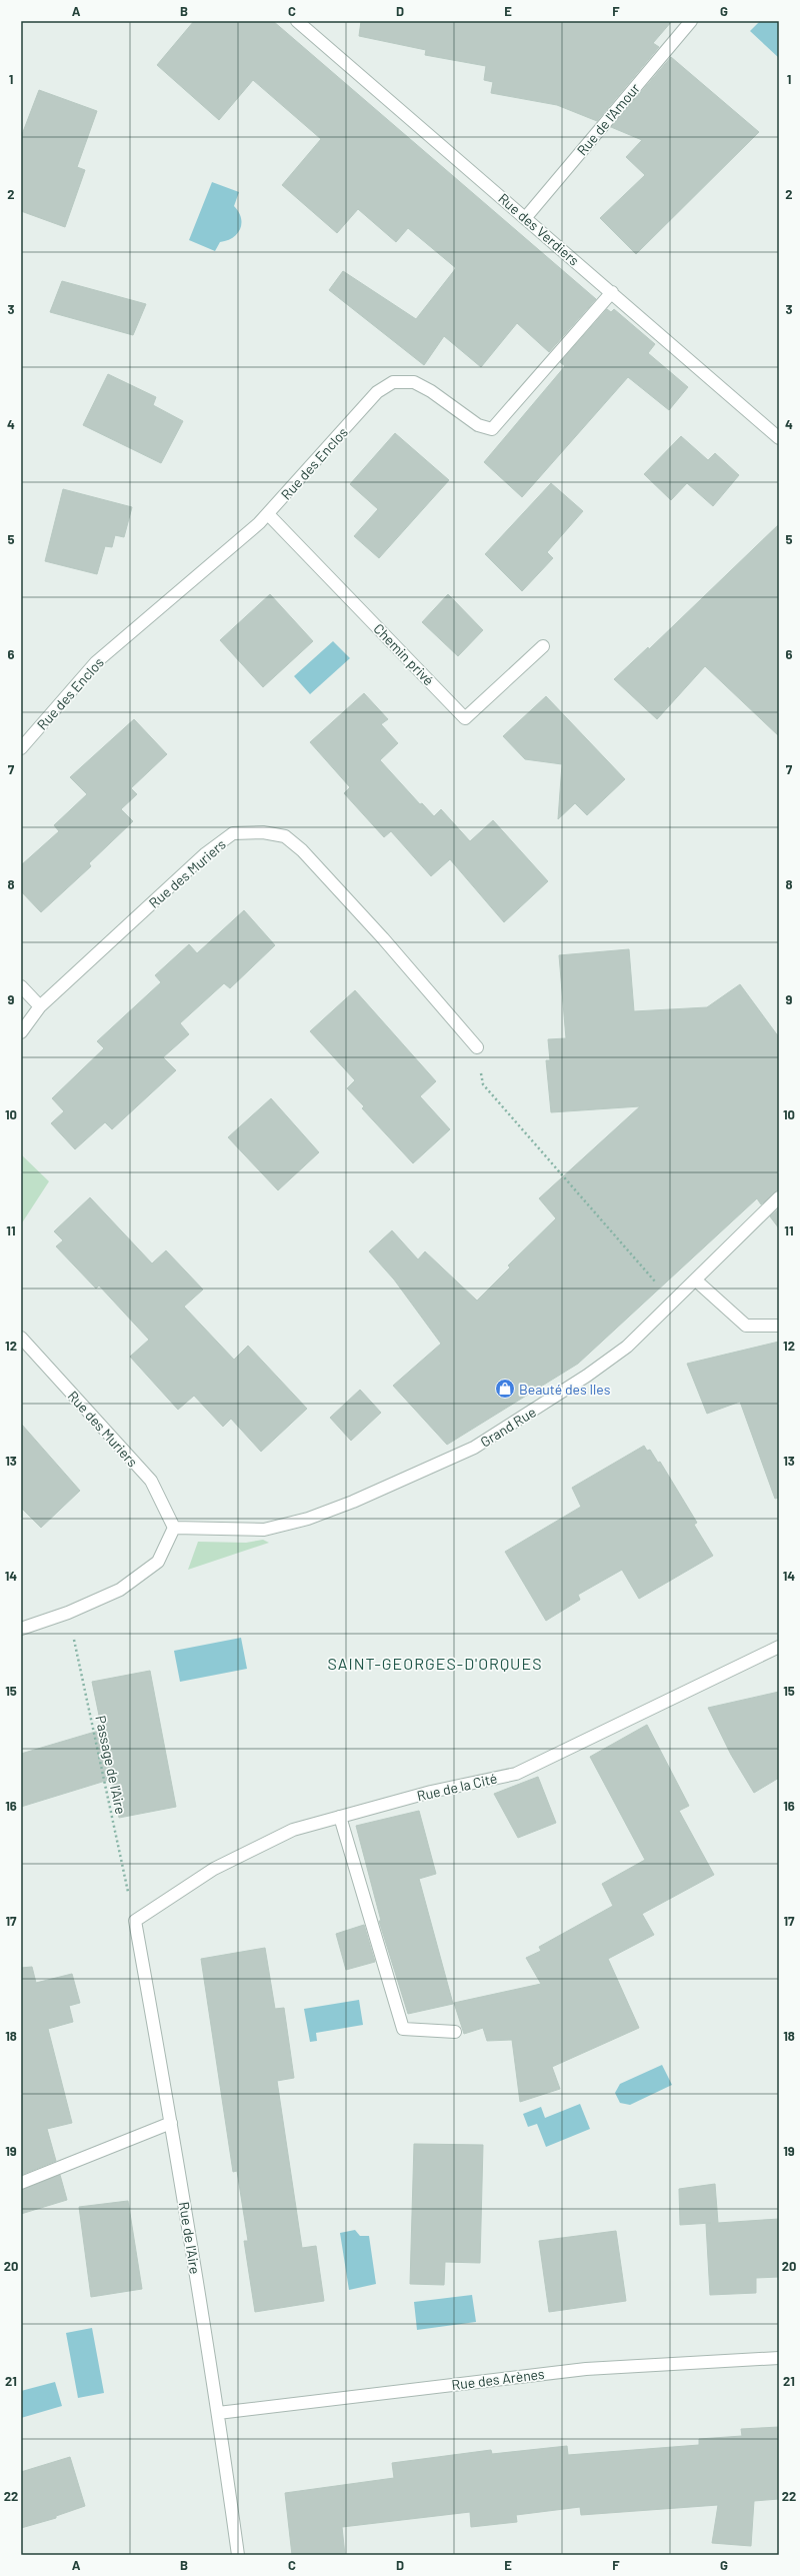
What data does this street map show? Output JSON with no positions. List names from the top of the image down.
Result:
{
  "streets": {
    "street": [
      "Rue de l'Amour",
      "Rue des Verdiers",
      "Rue des Enclos",
      "Chemin privé",
      "Rue des Muriers",
      "Grand Rue",
      "Rue de la Cité",
      "Rue de l'Aire",
      "Rue des Arènes"
    ],
    "path": ["Passage de l'Aire"]
  },
  "crossings": [
    ["Rue de l'Amour", "Rue des Verdiers"],
    ["Rue des Verdiers", "Rue des Enclos"],
    ["Rue des Enclos", "Chemin privé"],
    ["Rue des Muriers", "Grand Rue"],
    ["Passage de l'Aire", "Rue de la Cité"],
    ["Passage de l'Aire", "Rue de l'Aire"],
    ["Rue de la Cité", "Rue de l'Aire"],
    ["Rue de l'Aire", "Rue des Arènes"]
  ],
  "districts": ["SAINT-GEORGES-D'ORQUES"],
  "places": {
    "shop": ["Beauté des Iles"]
  },
  "grid": {
    "columns": [
      "A",
      "B",
      "C",
      "D",
      "E",
      "F",
      "G"
    ],
    "rows": [
      "1",
      "2",
      "3",
      "4",
      "5",
      "6",
      "7",
      "8",
      "9",
      "10",
      "11",
      "12",
      "13",
      "14",
      "15",
      "16",
      "17",
      "18",
      "19",
      "20",
      "21",
      "22"
    ]
  }
}
